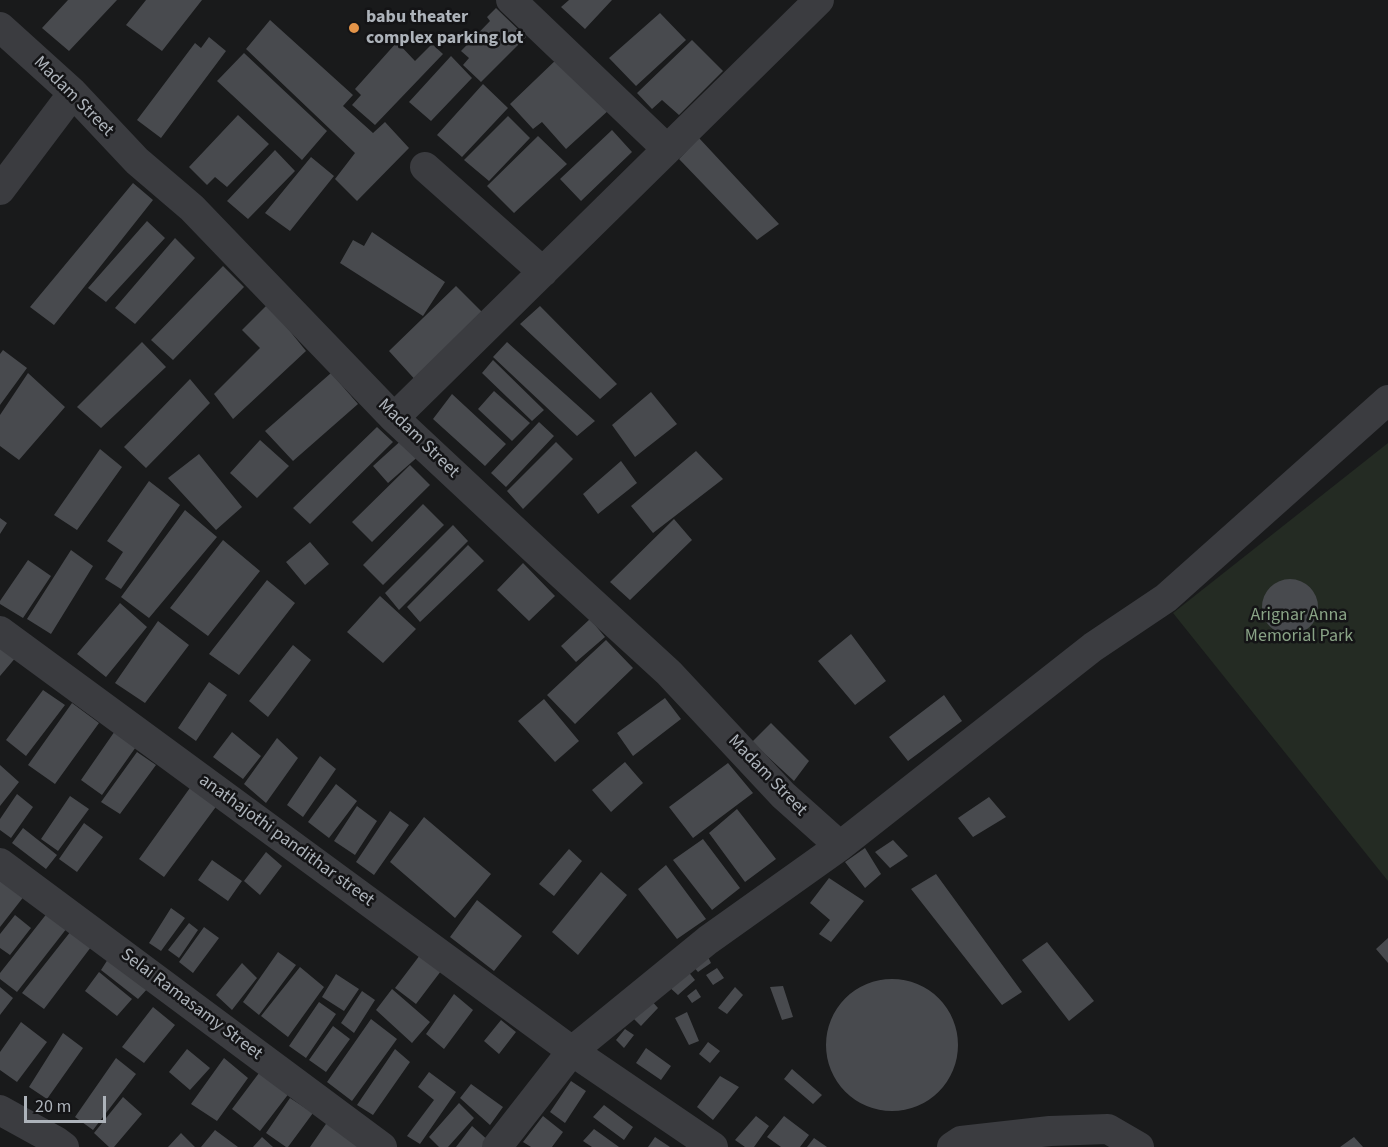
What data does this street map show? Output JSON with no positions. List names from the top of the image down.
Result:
{
  "streets": {
    "street": ["Madam Street", "anathajothi pandithar street", "Selai Ramasamy Street"]
  },
  "parks": ["Arignar Anna Memorial Park"],
  "places": ["babu theater complex parking lot"],
  "scale_bar": "20 m"
}
